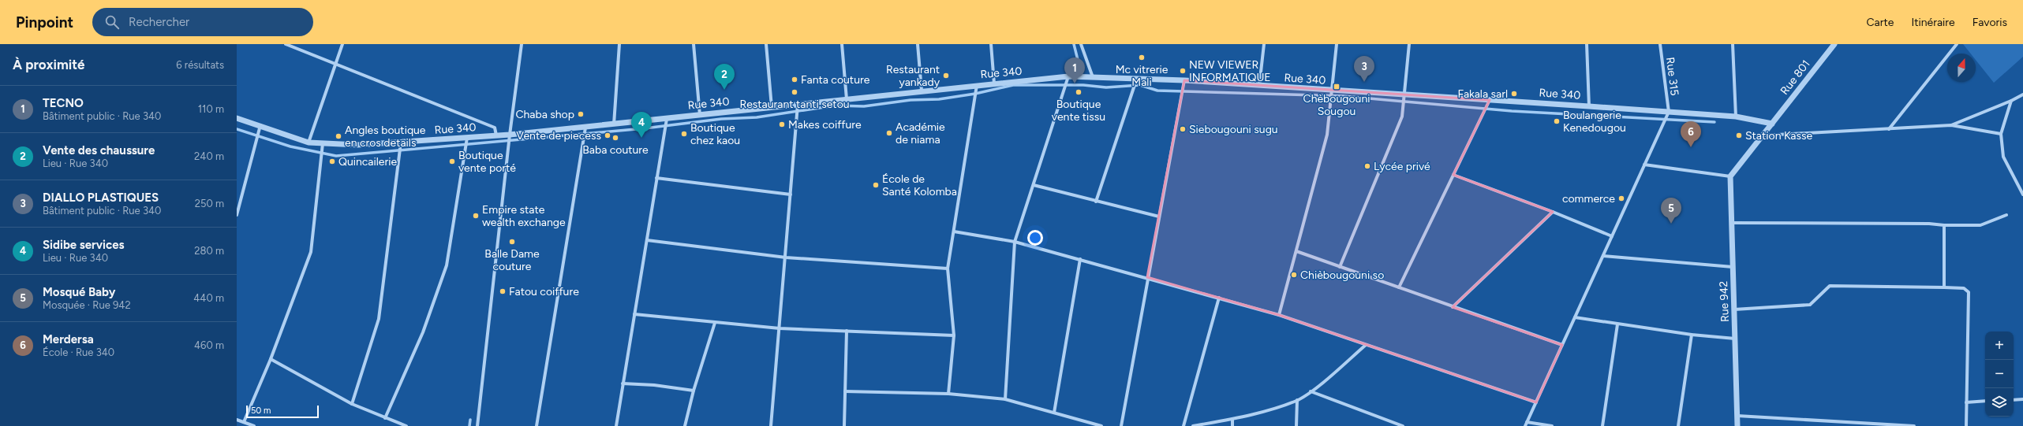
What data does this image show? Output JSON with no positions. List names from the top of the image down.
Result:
{
  "streets": {
    "street": [
      "Rue 340",
      "Rue 315",
      "Rue 801",
      "Rue 942"
    ]
  },
  "crossings": [
    ["Rue 340", "Rue 315"],
    ["Rue 340", "Rue 801"],
    ["Rue 801", "Rue 942"]
  ],
  "places": {
    "other": [
      "Mc vitrerie Mali",
      "NEW VIEWER INFORMATIQUE",
      "Restaurant yankady",
      "Fanta couture",
      "Restaurant tanti setou",
      "Boutique vente tissu",
      "Fakala sarl",
      "Chaba shop",
      "Boulangerie Kenedougou",
      "Makes coiffure",
      "Siebougouni sugu",
      "Académie de niama",
      "Boutique chez kaou",
      "Vente de piecess",
      "Station Kasse",
      "Angles boutique en cros details",
      "Baba couture",
      "Quincailerie",
      "Boutique vente porté",
      "Lycée privé",
      "École de Santé Kolomba",
      "commerce",
      "Empire state wealth exchange",
      "Balle Dame couture",
      "Chièbougouni so",
      "Fatou coiffure"
    ],
    "transit": ["Chèbougouni Sougou"]
  },
  "scale_bar": "50 m",
  "north": "top",
  "page": {
    "header": "Pinpoint",
    "search": "Rechercher",
    "nav": ["Carte", "Itinéraire", "Favoris"],
    "heading": ["À proximité", "6 résultats"],
    "pins": [
      "3",
      "1",
      "2",
      "4",
      "6",
      "5"
    ],
    "list": [
      {
        "mark": "1",
        "name": "TECNO",
        "note": "Bâtiment public · Rue 340",
        "value": "110 m"
      },
      {
        "mark": "2",
        "name": "Vente des chaussure",
        "note": "Lieu · Rue 340",
        "value": "240 m"
      },
      {
        "mark": "3",
        "name": "DIALLO PLASTIQUES",
        "note": "Bâtiment public · Rue 340",
        "value": "250 m"
      },
      {
        "mark": "4",
        "name": "Sidibe services",
        "note": "Lieu · Rue 340",
        "value": "280 m"
      },
      {
        "mark": "5",
        "name": "Mosqué Baby",
        "note": "Mosquée · Rue 942",
        "value": "440 m"
      },
      {
        "mark": "6",
        "name": "Merdersa",
        "note": "École · Rue 340",
        "value": "460 m"
      }
    ],
    "map_buttons": ["+", "−"],
    "scale": "50 m"
  }
}
